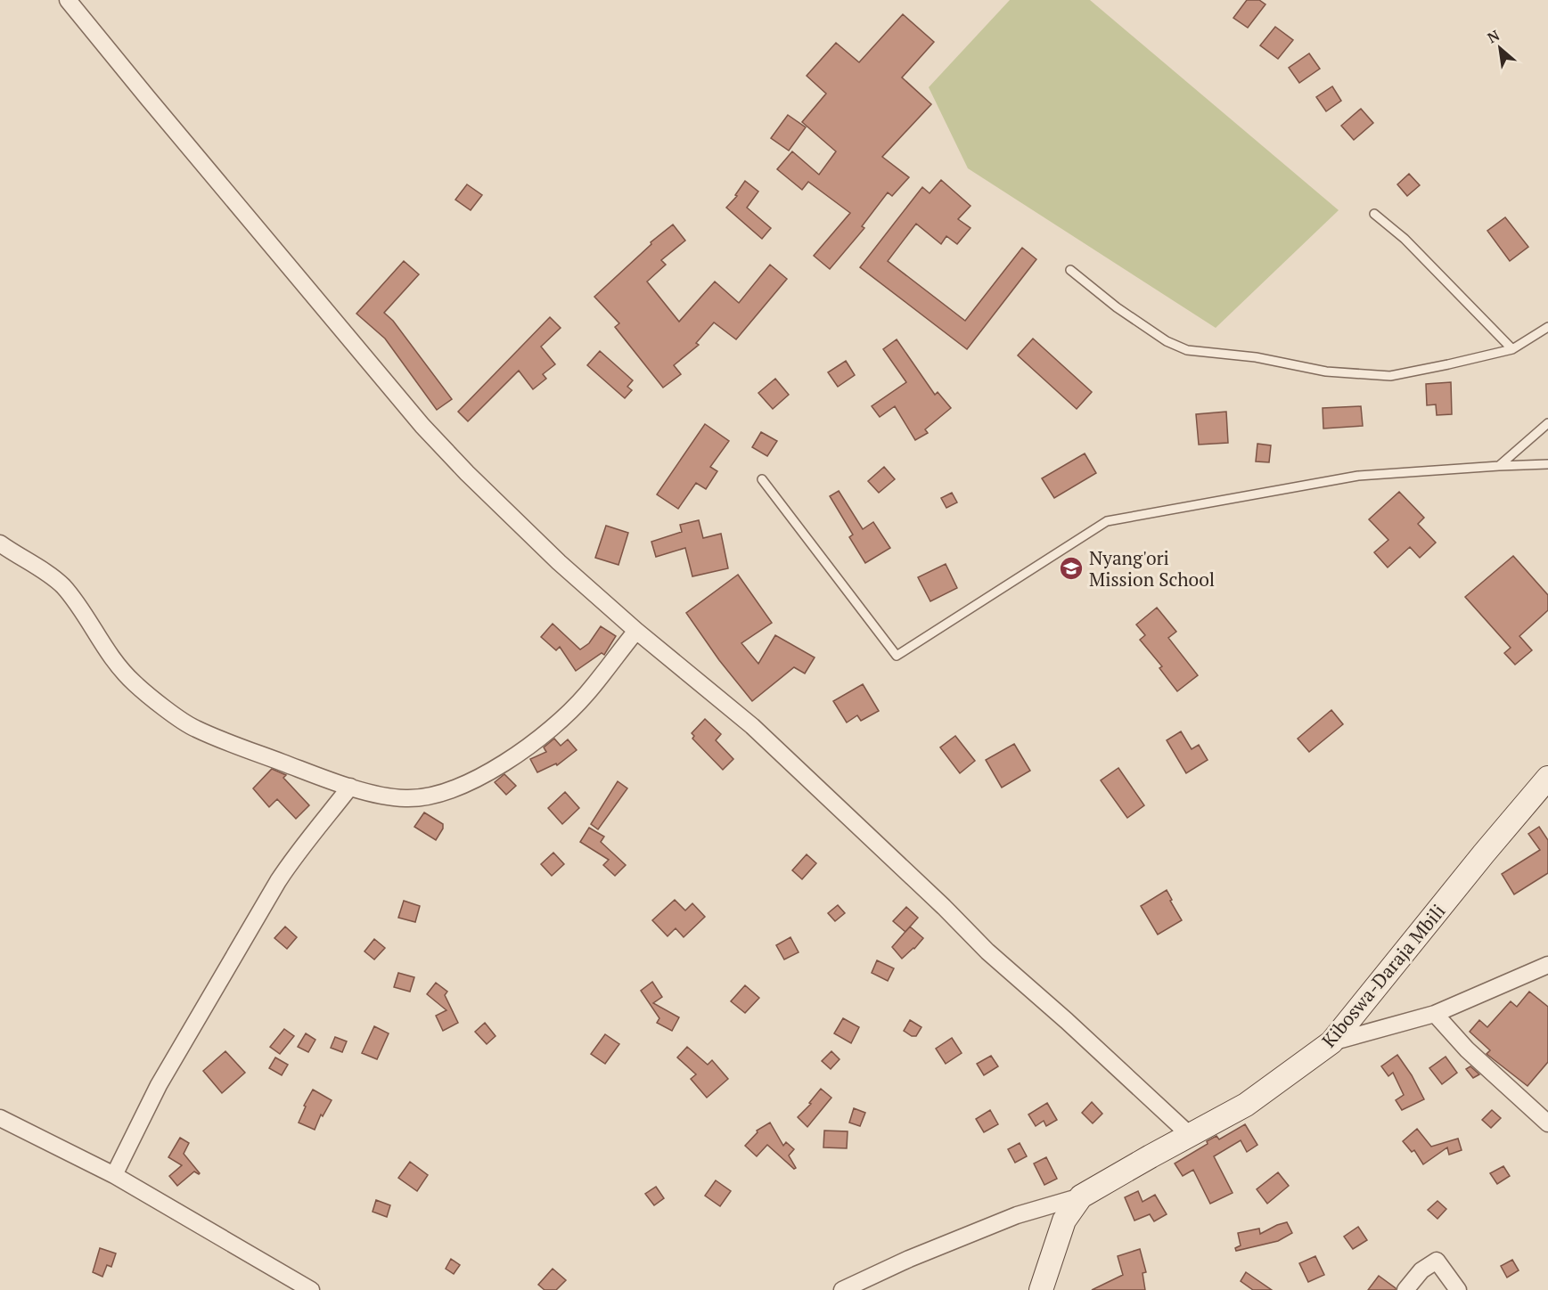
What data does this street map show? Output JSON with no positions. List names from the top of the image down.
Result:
{
  "streets": {
    "main road": ["Kiboswa-Daraja Mbili"]
  },
  "places": {
    "school or university": ["Nyang'ori Mission School"]
  },
  "north": "top left"
}
